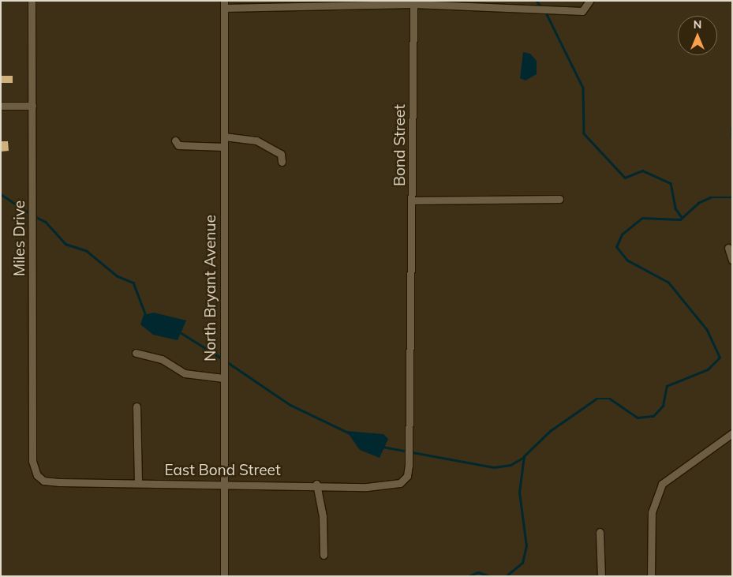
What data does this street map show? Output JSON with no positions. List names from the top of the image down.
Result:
{
  "streets": {
    "street": [
      "Bond Street",
      "Miles Drive",
      "North Bryant Avenue",
      "East Bond Street"
    ]
  },
  "crossings": [
    ["Bond Street", "East Bond Street"],
    ["Miles Drive", "East Bond Street"],
    ["North Bryant Avenue", "East Bond Street"]
  ],
  "north": "top"
}
